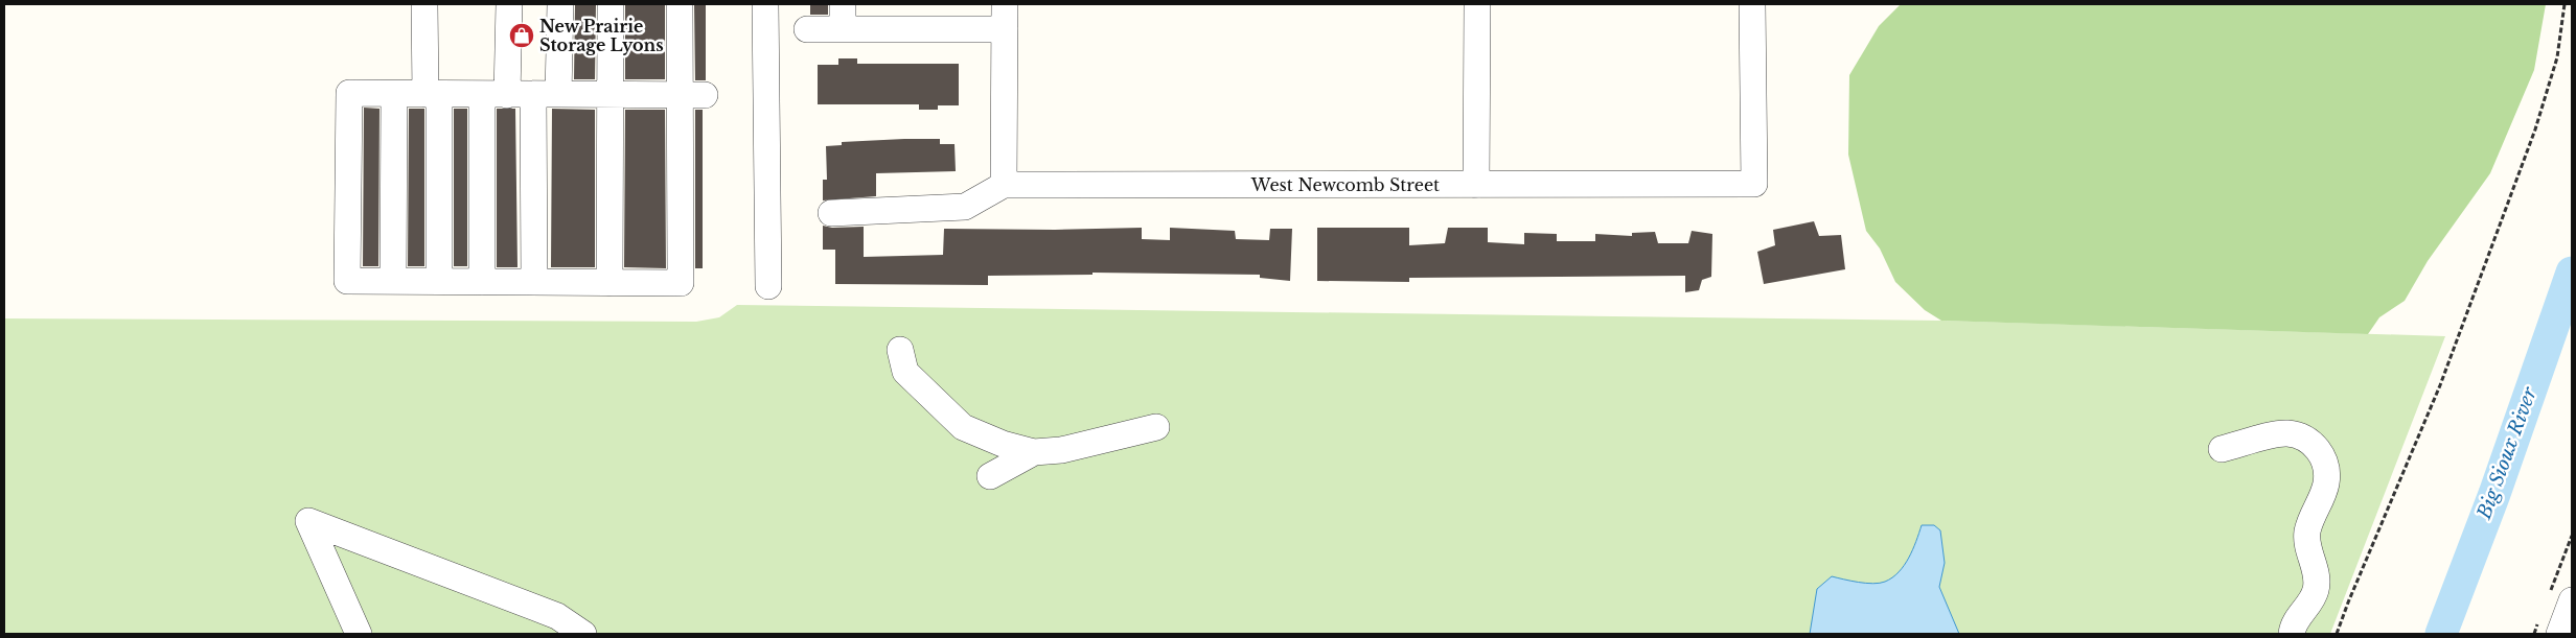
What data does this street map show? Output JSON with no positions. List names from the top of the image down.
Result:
{
  "streets": {
    "street": ["West Newcomb Street"]
  },
  "water": ["Big Sioux River"],
  "places": {
    "shop": ["New Prairie Storage Lyons"]
  }
}
